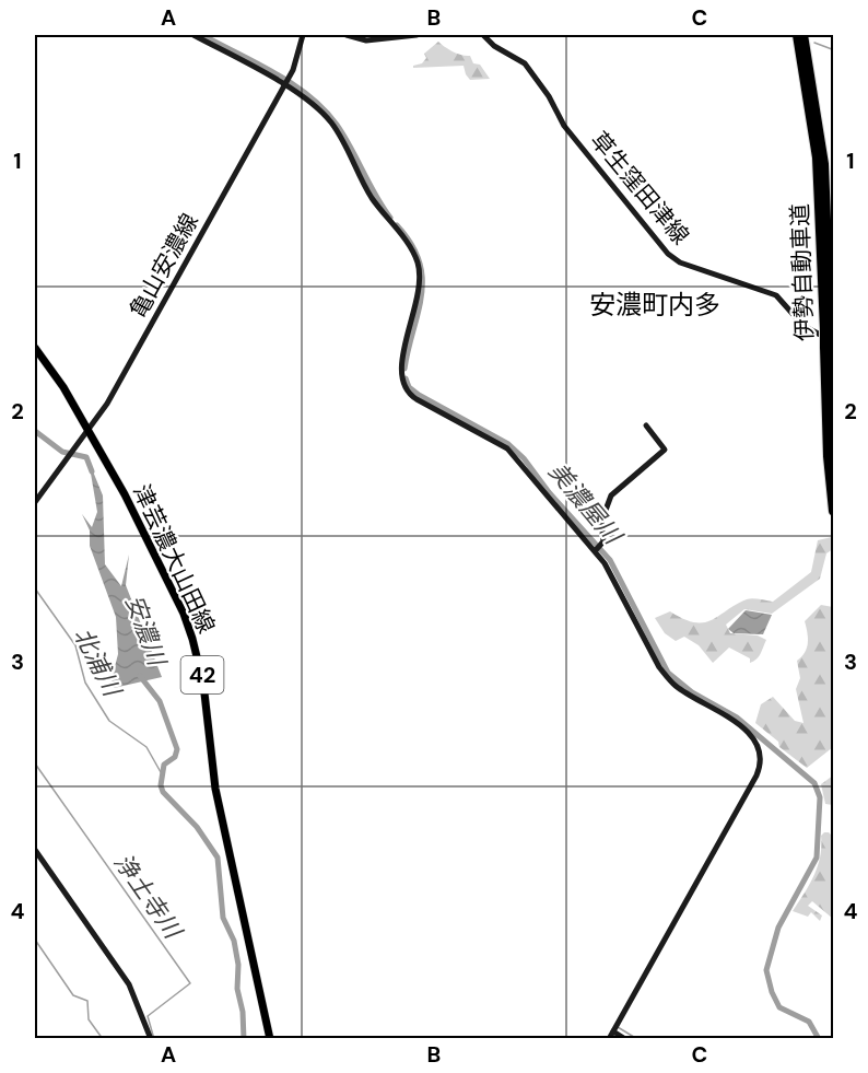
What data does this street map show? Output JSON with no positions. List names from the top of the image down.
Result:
{
  "streets": {
    "highway": ["伊勢自動車道"],
    "main road": ["津芸濃大山田線", "42"],
    "street": ["草生窪田津線", "亀山安濃線"]
  },
  "crossings": [
    ["草生窪田津線", "伊勢自動車道"],
    ["亀山安濃線", "津芸濃大山田線"]
  ],
  "districts": ["安濃町内多"],
  "water": [
    "美濃屋川",
    "安濃川",
    "北浦川",
    "浄土寺川"
  ],
  "grid": {
    "columns": ["A", "B", "C"],
    "rows": [
      "1",
      "2",
      "3",
      "4"
    ]
  }
}
